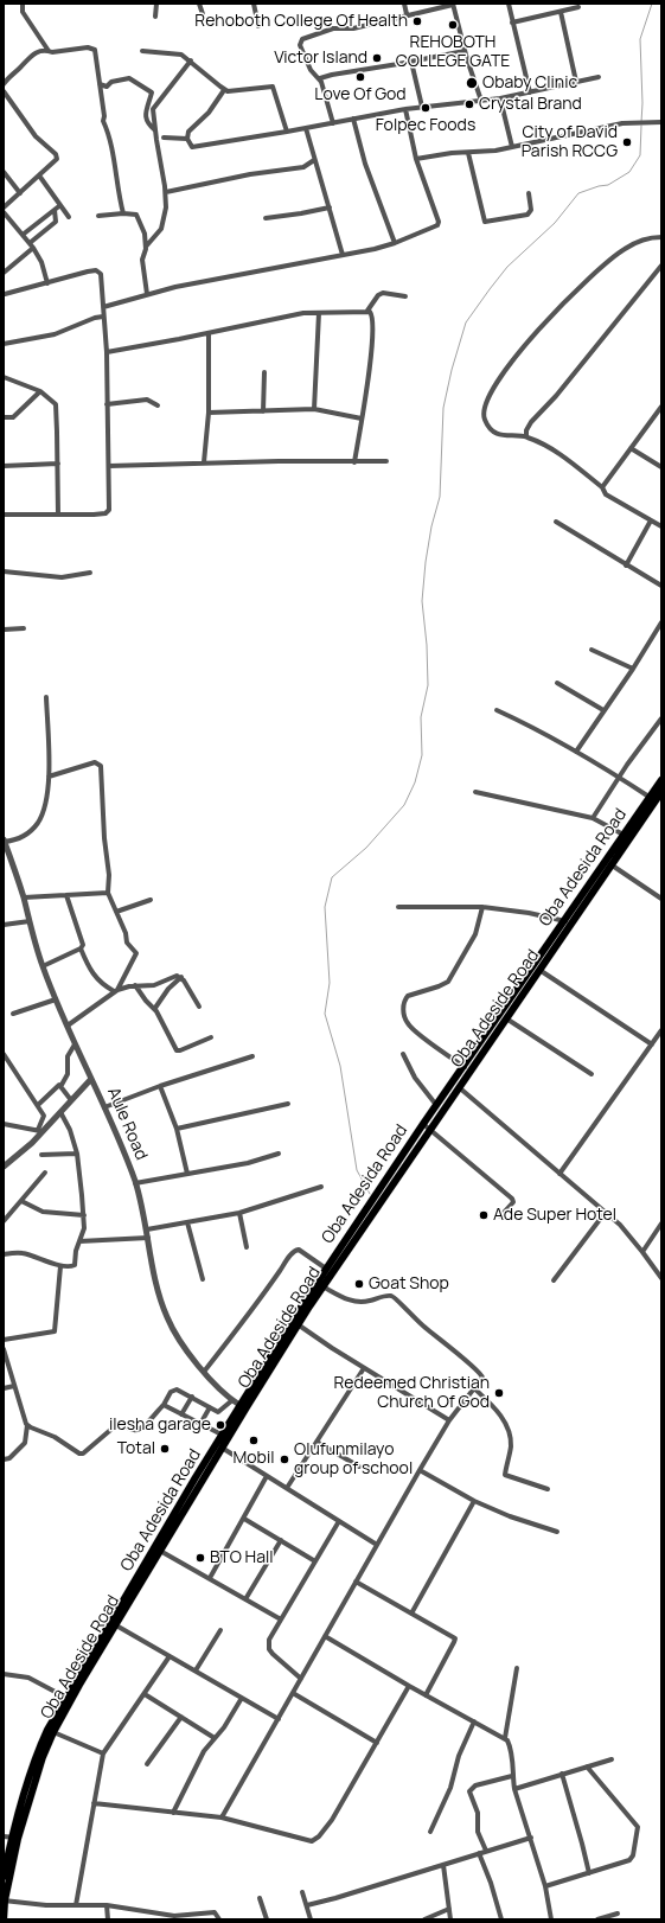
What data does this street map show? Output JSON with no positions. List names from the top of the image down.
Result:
{
  "streets": {
    "main road": ["Oba Adesida Road", "Oba Adeside Road"],
    "street": ["Aule Road"]
  },
  "crossings": [
    ["Oba Adesida Road", "Oba Adeside Road"],
    ["Oba Adesida Road", "Aule Road"]
  ],
  "places": [
    "Rehoboth College Of Health",
    "REHOBOTH COLLEGE GATE",
    "Victor Island",
    "Love Of God",
    "Obaby Clinic",
    "Crystal Brand",
    "Folpec Foods",
    "City of David Parish RCCG",
    "Ade Super Hotel",
    "Goat Shop",
    "Redeemed Christian Church Of God",
    "ilesha garage",
    "Mobil",
    "Total",
    "Olufunmilayo group of school",
    "BTO Hall"
  ]
}
